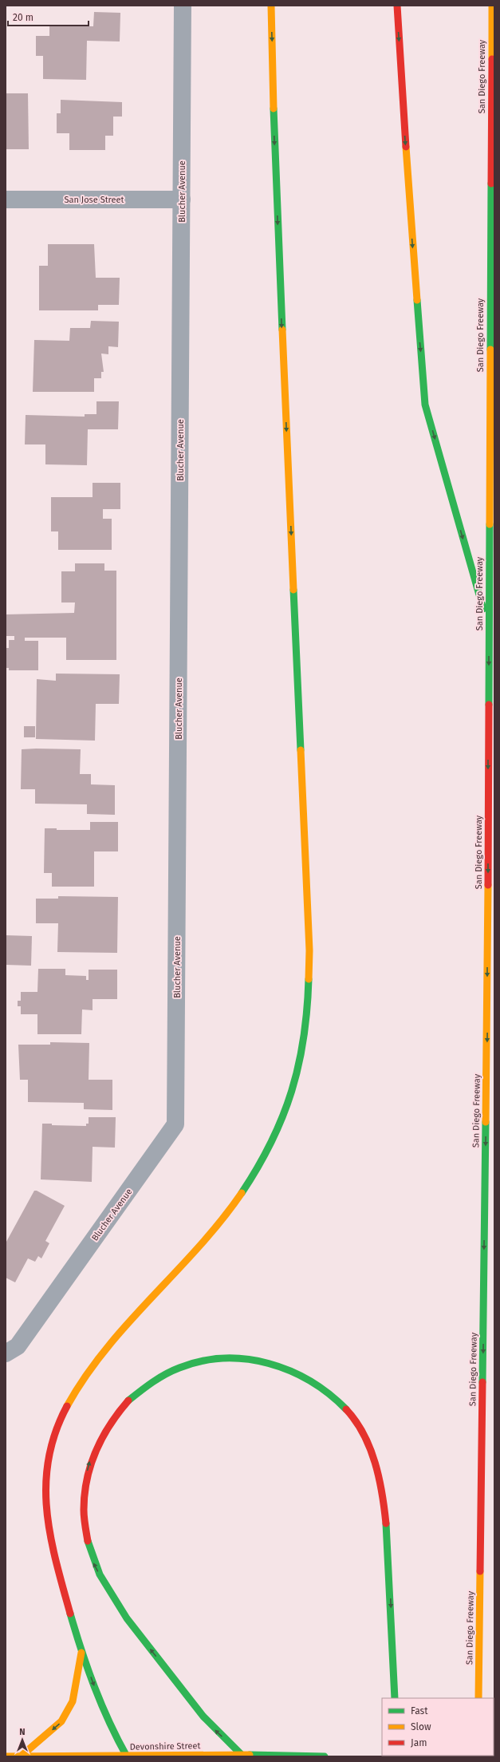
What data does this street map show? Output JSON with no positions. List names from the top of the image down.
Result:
{
  "streets": {
    "main road": ["San Diego Freeway", "Devonshire Street"],
    "street": ["Blucher Avenue", "San Jose Street"]
  },
  "crossings": [
    ["Blucher Avenue", "San Jose Street"]
  ],
  "one_way": ["San Diego Freeway"],
  "legend": ["Fast", "Slow", "Jam"],
  "scale_bar": "20 m",
  "north": "top"
}
